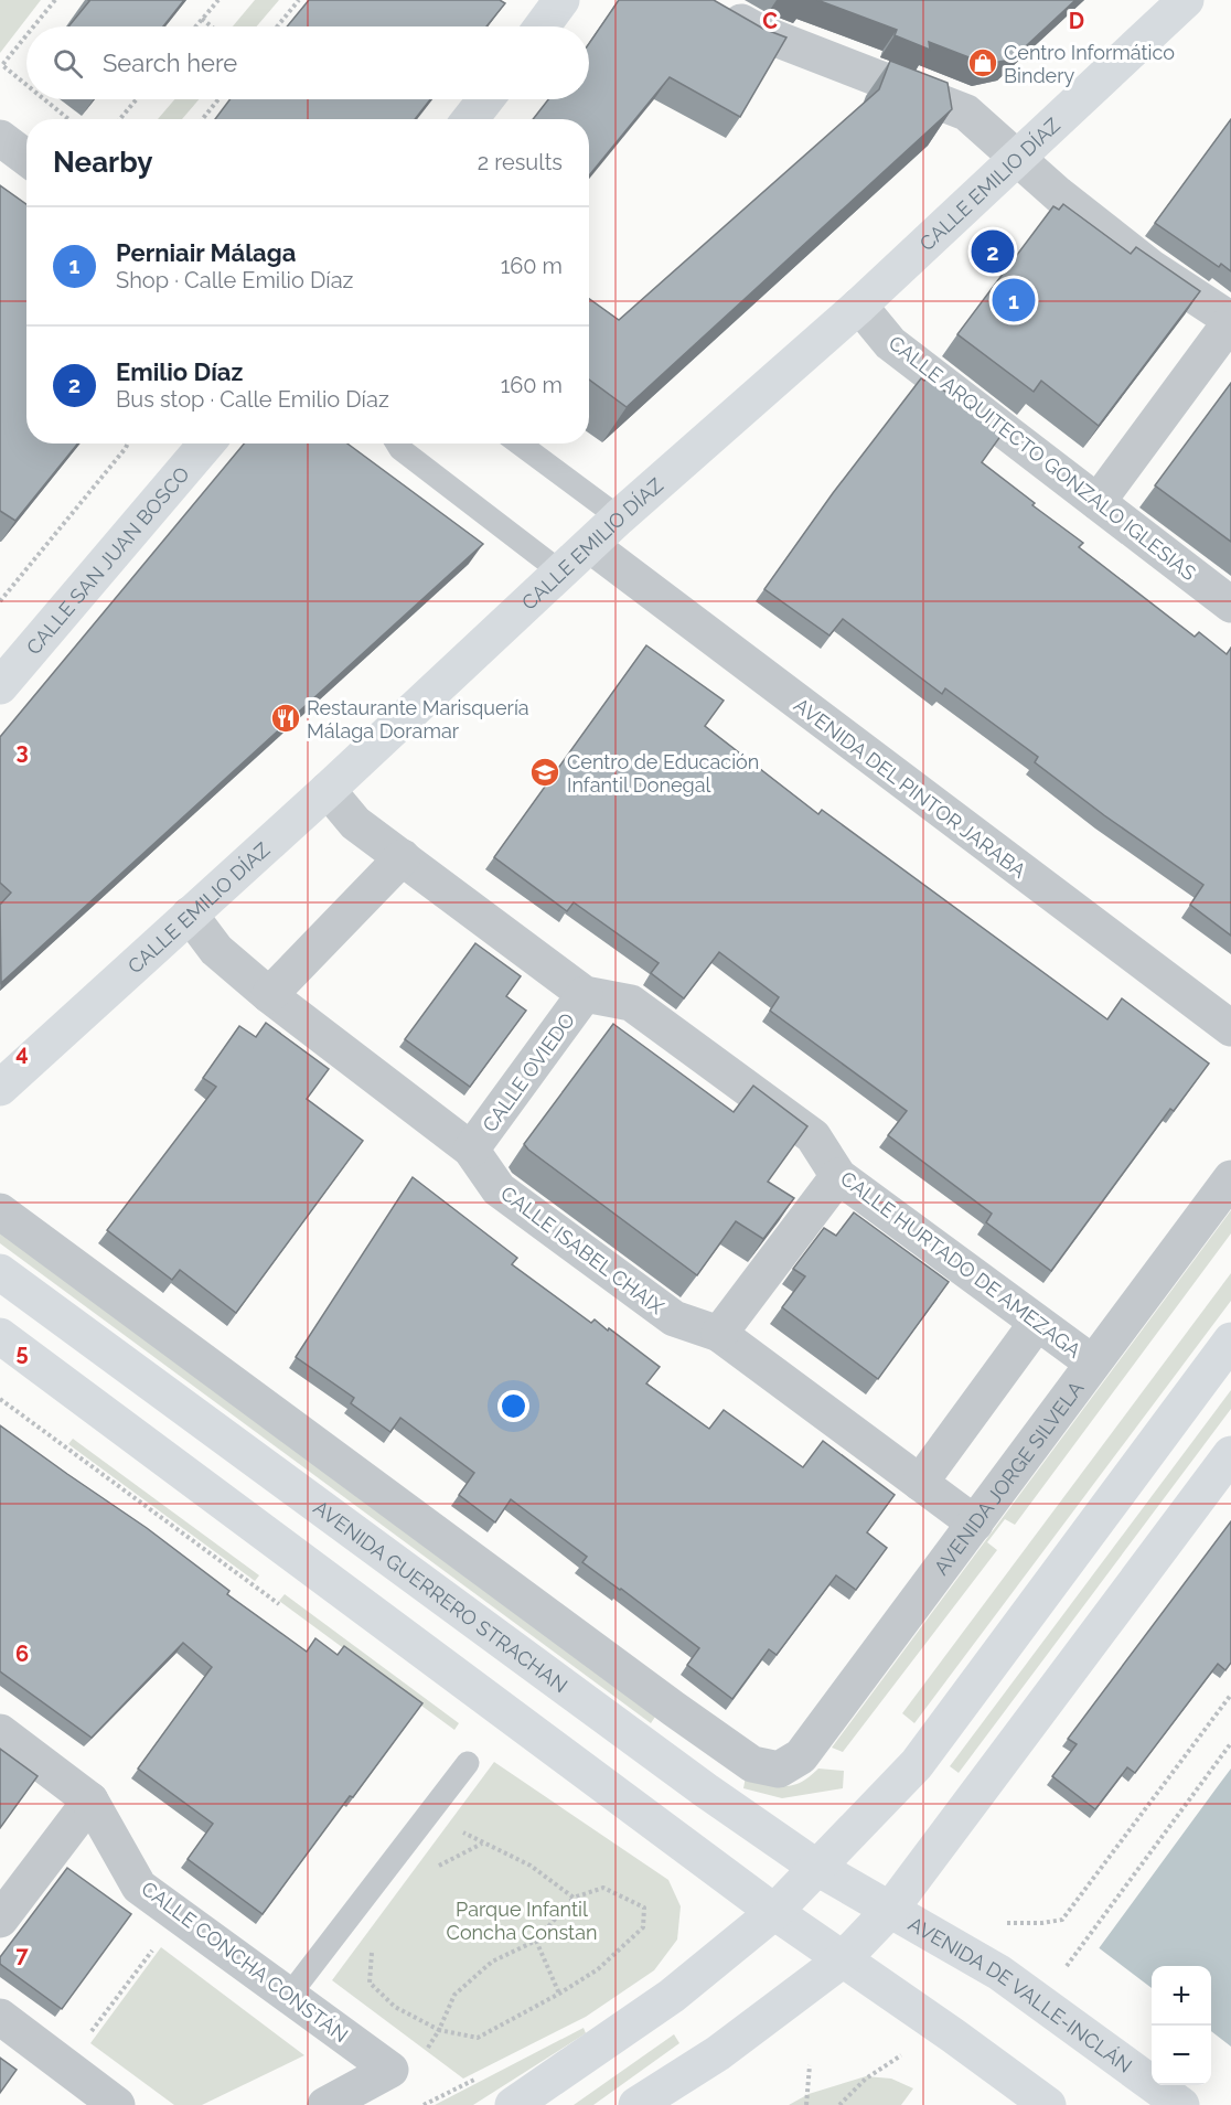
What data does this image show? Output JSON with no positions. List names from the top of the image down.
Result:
{
  "streets": {
    "main road": [
      "CALLE EMILIO DÍAZ",
      "CALLE SAN JUAN BOSCO",
      "AVENIDA GUERRERO STRACHAN",
      "AVENIDA DE VALLE-INCLÁN"
    ],
    "street": [
      "CALLE ARQUITECTO GONZALO IGLESIAS",
      "AVENIDA DEL PINTOR JARABA",
      "CALLE OVIEDO",
      "CALLE ISABEL CHAIX",
      "CALLE HURTADO DE AMEZAGA",
      "AVENIDA JORGE SILVELA",
      "CALLE CONCHA CONSTÁN"
    ]
  },
  "crossings": [
    ["CALLE EMILIO DÍAZ", "CALLE ARQUITECTO GONZALO IGLESIAS"],
    ["CALLE EMILIO DÍAZ", "AVENIDA DEL PINTOR JARABA"],
    ["CALLE EMILIO DÍAZ", "CALLE ISABEL CHAIX"],
    ["CALLE EMILIO DÍAZ", "CALLE HURTADO DE AMEZAGA"],
    ["CALLE OVIEDO", "CALLE ISABEL CHAIX"],
    ["CALLE OVIEDO", "CALLE HURTADO DE AMEZAGA"],
    ["CALLE ISABEL CHAIX", "AVENIDA JORGE SILVELA"],
    ["CALLE HURTADO DE AMEZAGA", "AVENIDA JORGE SILVELA"],
    ["AVENIDA GUERRERO STRACHAN", "AVENIDA DE VALLE-INCLÁN"]
  ],
  "parks": ["Parque Infantil Concha Constan"],
  "places": {
    "shop": ["Centro Informático Bindery"],
    "restaurant": ["Restaurante Marisquería Málaga Doramar"],
    "school or university": ["Centro de Educación Infantil Donegal"]
  },
  "page": {
    "search": "Search here",
    "heading": ["Nearby", "2 results"],
    "list": [
      {
        "mark": "1",
        "name": "Perniair Málaga",
        "note": "Shop · Calle Emilio Díaz",
        "value": "160 m"
      },
      {
        "mark": "2",
        "name": "Emilio Díaz",
        "note": "Bus stop · Calle Emilio Díaz",
        "value": "160 m"
      }
    ],
    "pins": ["2", "1"],
    "map_buttons": ["+", "−"]
  },
  "grid": {
    "columns": ["C", "D"],
    "rows": [
      "3",
      "4",
      "5",
      "6",
      "7"
    ]
  }
}
